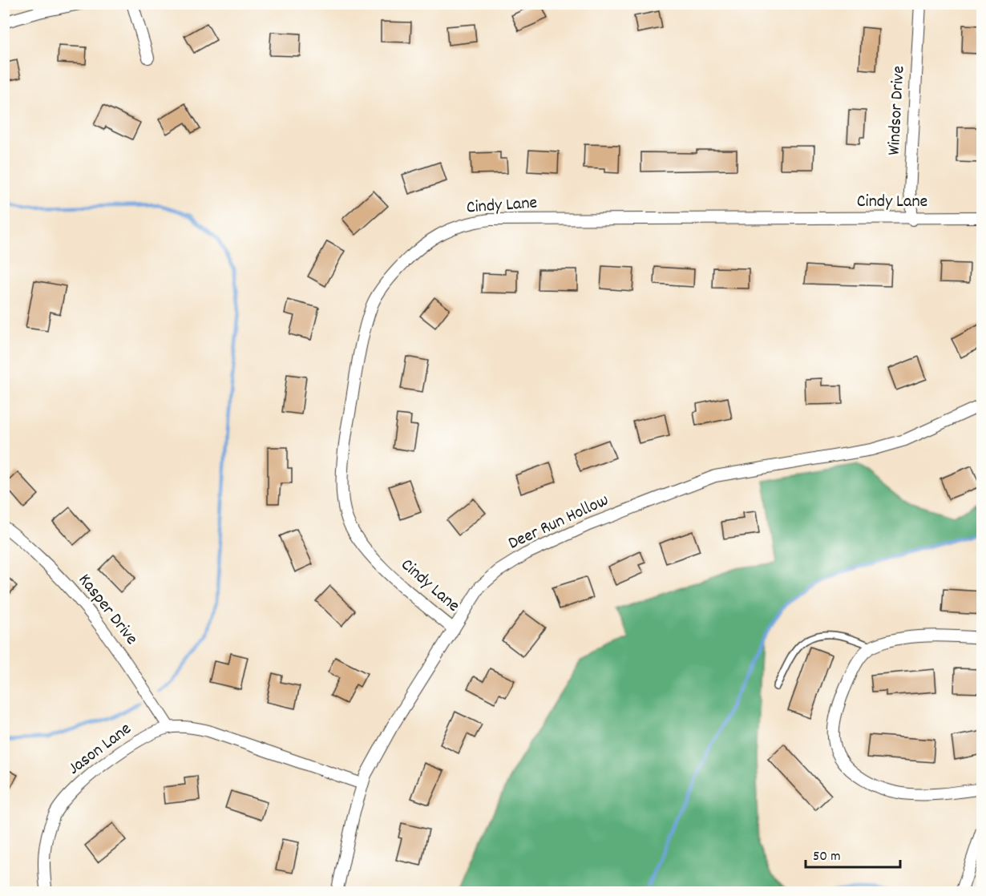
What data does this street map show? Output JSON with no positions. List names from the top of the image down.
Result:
{
  "streets": {
    "street": [
      "Windsor Drive",
      "Cindy Lane",
      "Deer Run Hollow",
      "Kasper Drive",
      "Jason Lane"
    ]
  },
  "crossings": [
    ["Windsor Drive", "Cindy Lane"],
    ["Cindy Lane", "Deer Run Hollow"],
    ["Deer Run Hollow", "Jason Lane"],
    ["Kasper Drive", "Jason Lane"]
  ],
  "scale_bar": "50 m"
}
